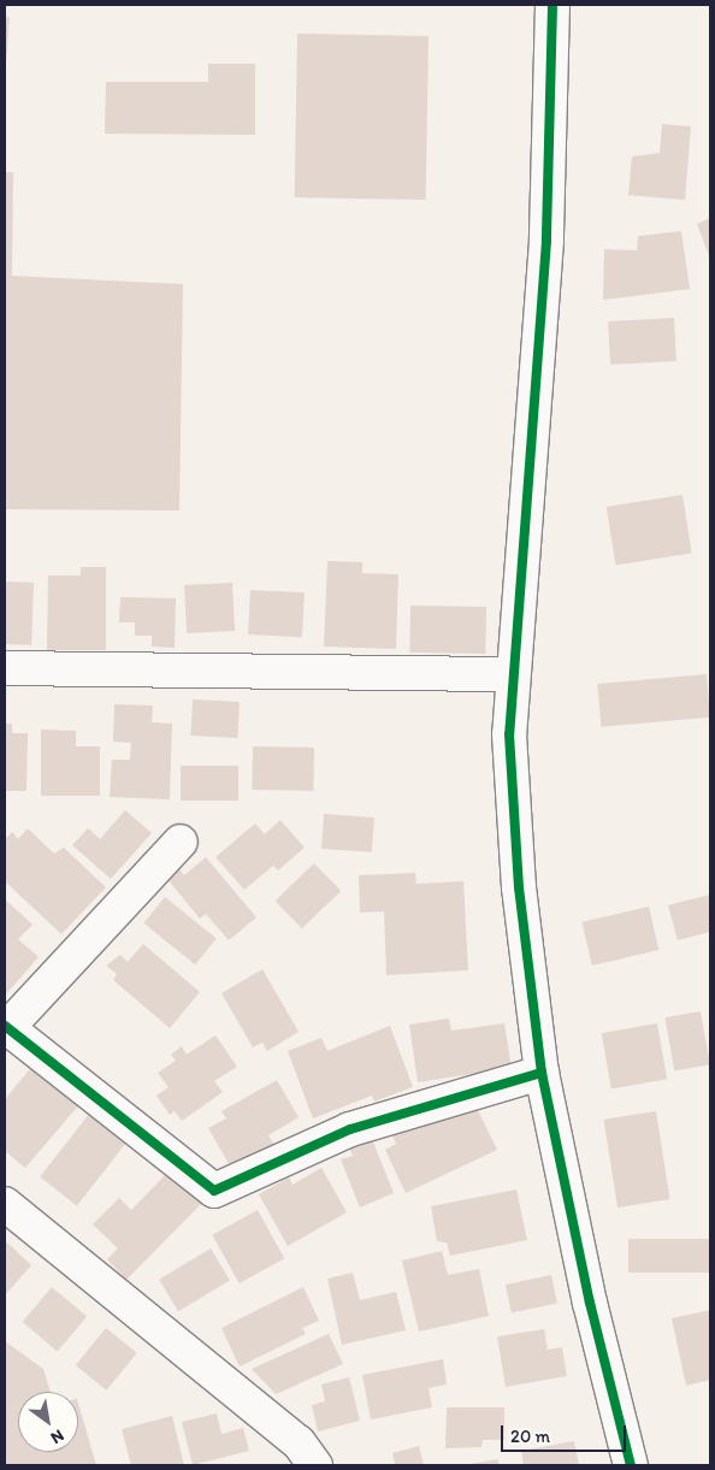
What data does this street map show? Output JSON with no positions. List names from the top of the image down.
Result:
{
  "scale_bar": "20 m",
  "north": "bottom right"
}
